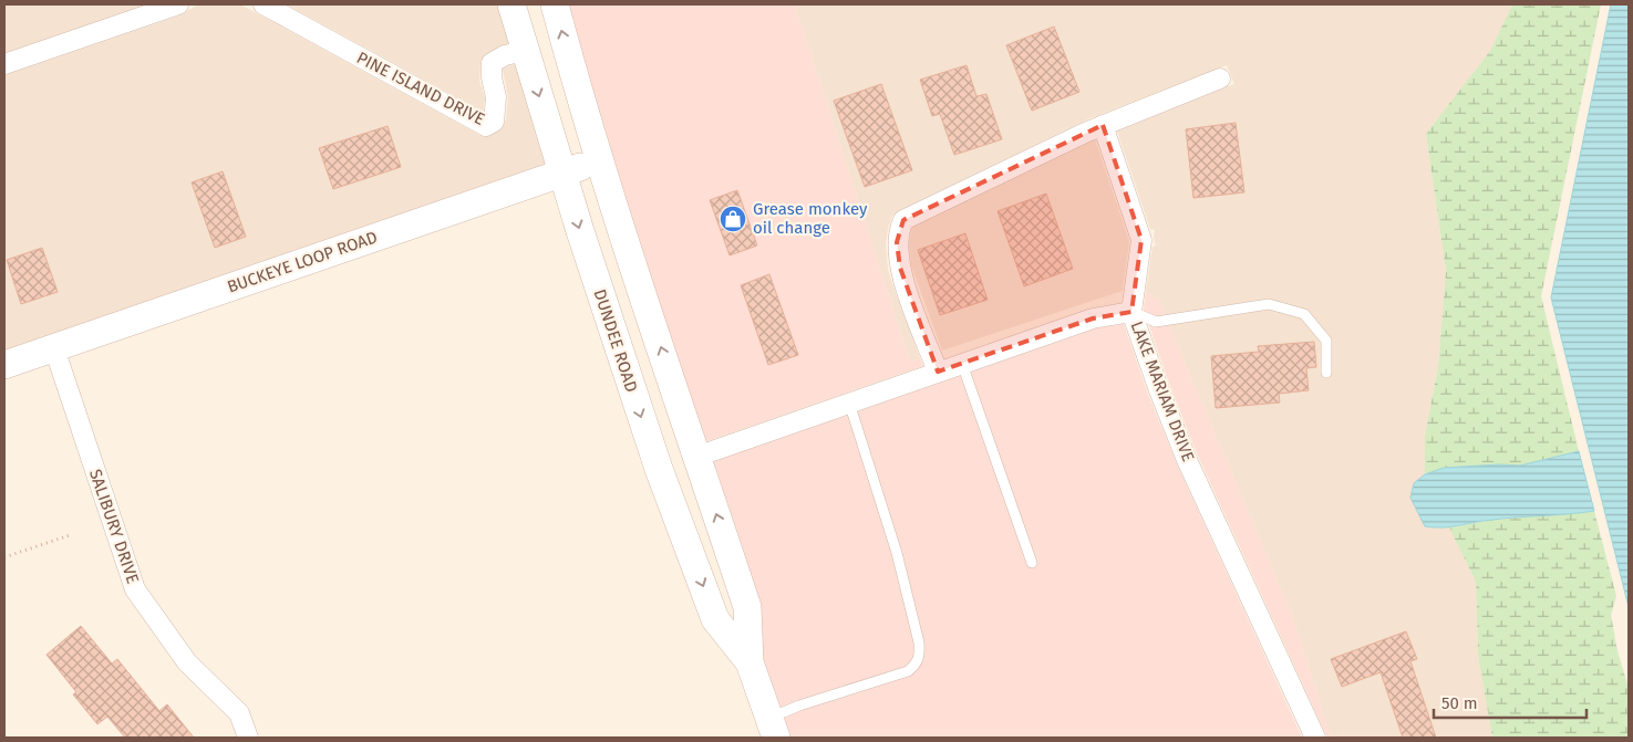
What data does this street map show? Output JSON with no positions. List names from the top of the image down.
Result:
{
  "streets": {
    "main road": ["BUCKEYE LOOP ROAD", "DUNDEE ROAD"],
    "street": ["PINE ISLAND DRIVE", "LAKE MARIAM DRIVE", "SALIBURY DRIVE"]
  },
  "crossings": [
    ["PINE ISLAND DRIVE", "DUNDEE ROAD"],
    ["BUCKEYE LOOP ROAD", "DUNDEE ROAD"],
    ["BUCKEYE LOOP ROAD", "SALIBURY DRIVE"],
    ["DUNDEE ROAD", "LAKE MARIAM DRIVE"]
  ],
  "places": {
    "shop": ["Grease monkey oil change"]
  },
  "scale_bar": "50 m"
}
